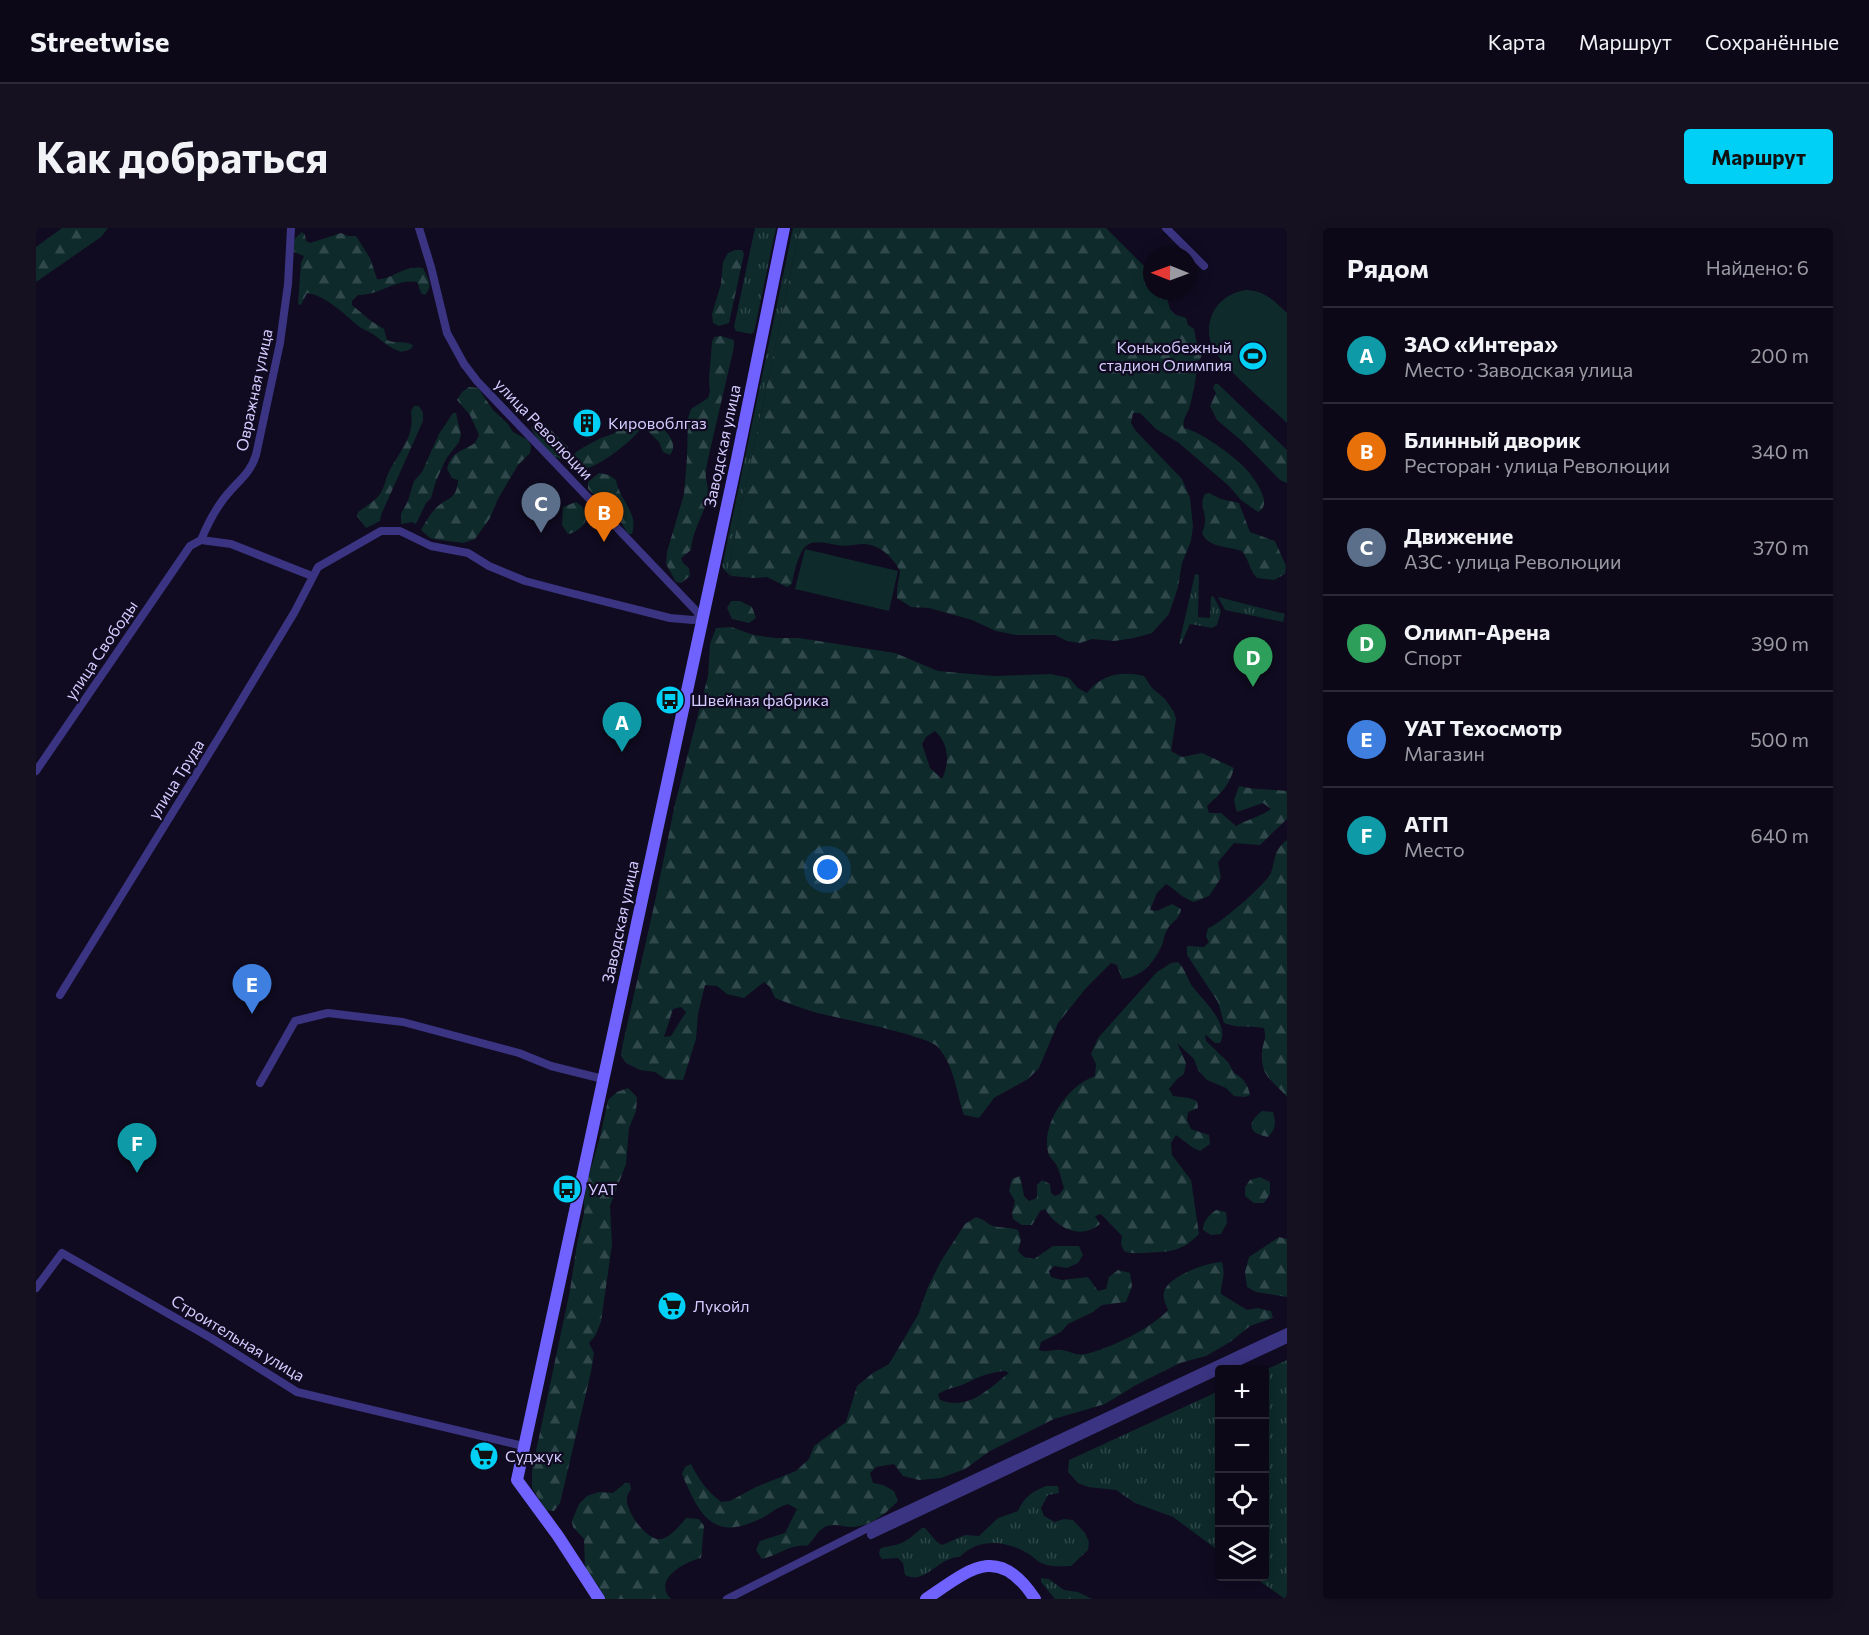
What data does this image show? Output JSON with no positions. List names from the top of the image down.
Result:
{
  "streets": {
    "main road": ["Заводская улица"],
    "street": [
      "Овражная улица",
      "улица Революции",
      "улица Свободы",
      "улица Труда",
      "Строительная улица"
    ]
  },
  "crossings": [
    ["Овражная улица", "улица Свободы"],
    ["улица Революции", "Заводская улица"],
    ["Заводская улица", "Строительная улица"]
  ],
  "places": {
    "sports": ["Конькобежный стадион Олимпия"],
    "building": ["Кировоблгаз"],
    "bus stop": ["Швейная фабрика", "УАТ"],
    "supermarket": ["Лукойл", "Суджук"]
  },
  "north": "left",
  "page": {
    "header": "Streetwise",
    "nav": ["Карта", "Маршрут", "Сохранённые"],
    "buttons": "Маршрут",
    "title": "Как добраться",
    "heading": ["Рядом", "Найдено: 6"],
    "list": [
      {
        "mark": "A",
        "name": "ЗАО «Интера»",
        "note": "Место · Заводская улица",
        "value": "200 m"
      },
      {
        "mark": "B",
        "name": "Блинный дворик",
        "note": "Ресторан · улица Революции",
        "value": "340 m"
      },
      {
        "mark": "C",
        "name": "Движение",
        "note": "АЗС · улица Революции",
        "value": "370 m"
      },
      {
        "mark": "D",
        "name": "Олимп-Арена",
        "note": "Спорт",
        "value": "390 m"
      },
      {
        "mark": "E",
        "name": "УАТ Техосмотр",
        "note": "Магазин",
        "value": "500 m"
      },
      {
        "mark": "F",
        "name": "АТП",
        "note": "Место",
        "value": "640 m"
      }
    ],
    "pins": [
      "C",
      "B",
      "D",
      "A",
      "E",
      "F"
    ],
    "map_buttons": ["+", "−"]
  }
}
